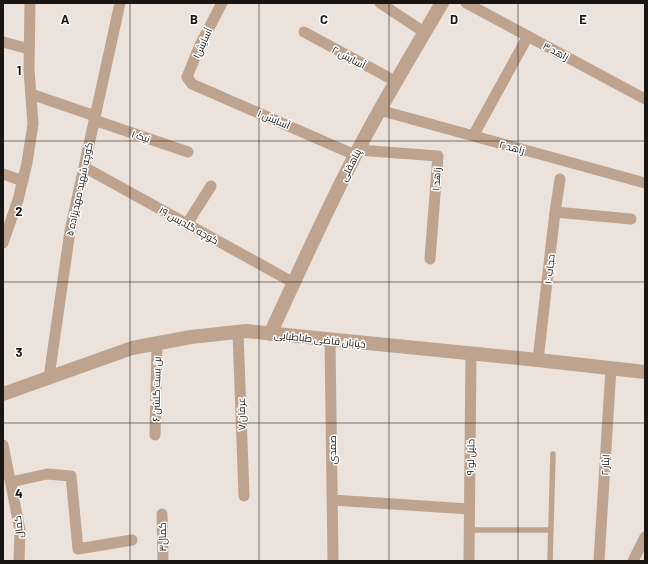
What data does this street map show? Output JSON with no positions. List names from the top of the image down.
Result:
{
  "streets": {
    "street": [
      "آسایش۱",
      "زاهد ۳",
      "آسایش ۲",
      "آسایش ۱",
      "نیک ۱",
      "زاهد ۲",
      "پناهقلی",
      "زاهد ۱",
      "کوچه شهید مهدیزاده ۵",
      "کوچه گلدیس ۱۹",
      "حجاب ۱۰",
      "خیابان قاضی طباطبایی",
      "بن بست گلشن ۶",
      "عرفان ۷",
      "صمدی",
      "خلیل لو ۹",
      "ایثار ۲",
      "کمال",
      "کمال۳"
    ]
  },
  "crossings": [
    ["آسایش۱", "آسایش ۱"],
    ["آسایش ۲", "پناهقلی"],
    ["آسایش ۱", "پناهقلی"],
    ["آسایش ۱", "زاهد ۱"],
    ["نیک ۱", "کوچه شهید مهدیزاده ۵"],
    ["زاهد ۲", "پناهقلی"],
    ["پناهقلی", "زاهد ۱"],
    ["پناهقلی", "کوچه گلدیس ۱۹"],
    ["پناهقلی", "خیابان قاضی طباطبایی"],
    ["کوچه شهید مهدیزاده ۵", "کوچه گلدیس ۱۹"],
    ["کوچه شهید مهدیزاده ۵", "خیابان قاضی طباطبایی"],
    ["حجاب ۱۰", "خیابان قاضی طباطبایی"],
    ["خیابان قاضی طباطبایی", "بن بست گلشن ۶"],
    ["خیابان قاضی طباطبایی", "عرفان ۷"],
    ["خیابان قاضی طباطبایی", "صمدی"],
    ["خیابان قاضی طباطبایی", "خلیل لو ۹"],
    ["خیابان قاضی طباطبایی", "ایثار ۲"]
  ],
  "grid": {
    "columns": [
      "A",
      "B",
      "C",
      "D",
      "E"
    ],
    "rows": [
      "1",
      "2",
      "3",
      "4"
    ]
  }
}
